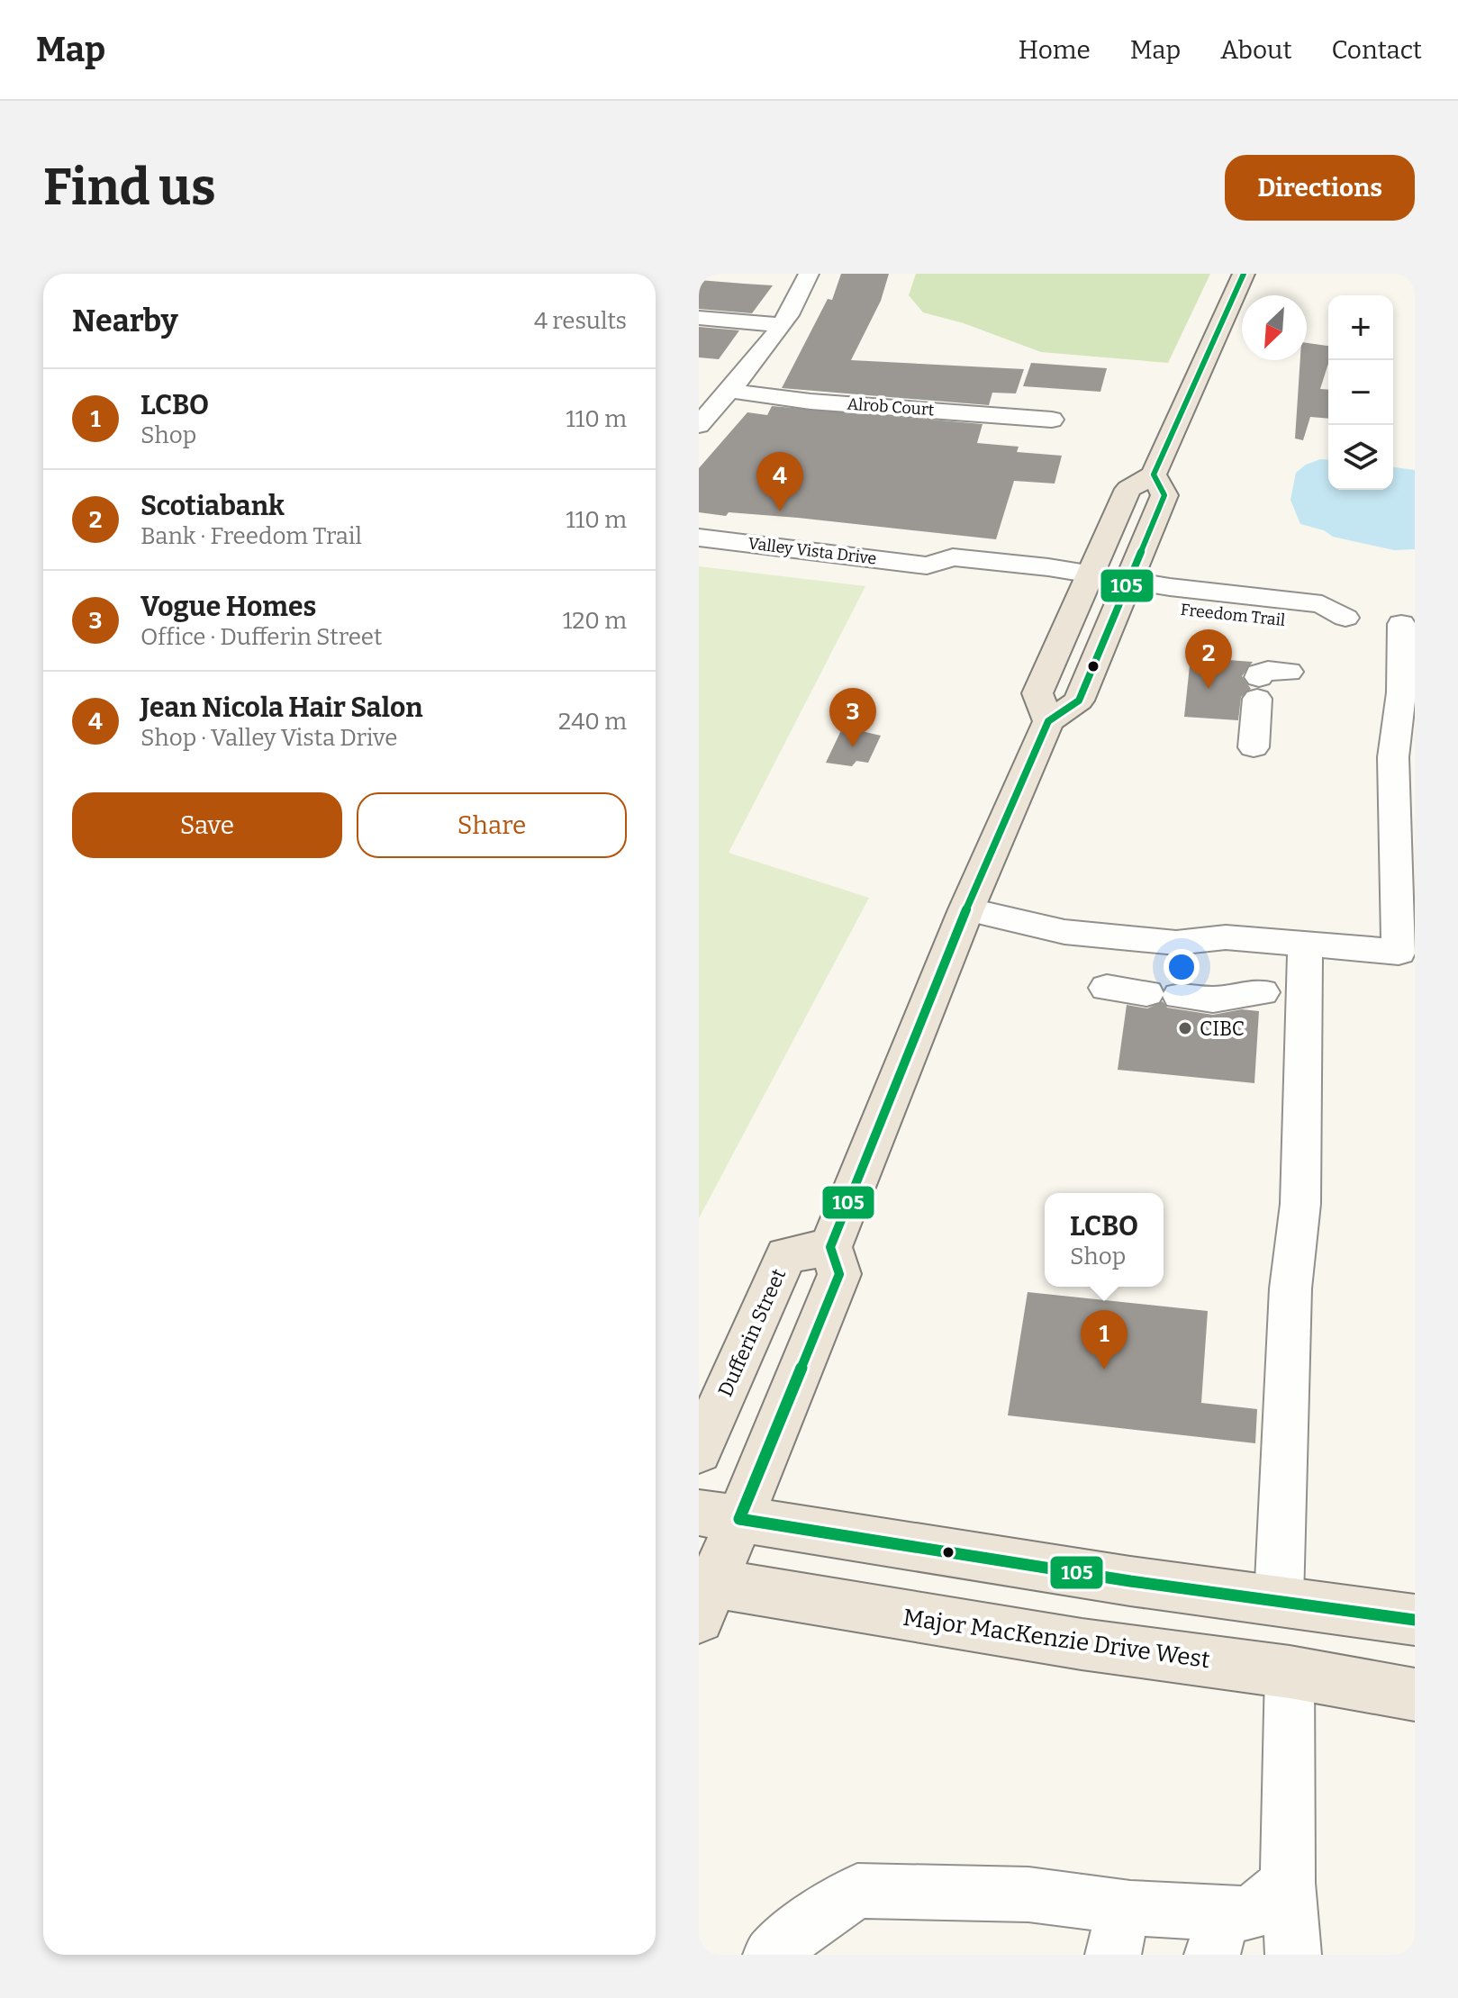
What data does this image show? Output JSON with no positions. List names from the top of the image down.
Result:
{
  "streets": {
    "main road": ["Dufferin Street", "Major MacKenzie Drive West"],
    "street": ["Alrob Court", "Valley Vista Drive", "Freedom Trail"]
  },
  "crossings": [
    ["Valley Vista Drive", "Freedom Trail"]
  ],
  "places": ["CIBC"],
  "lines": ["transit line 105"],
  "north": "bottom left",
  "page": {
    "header": "Map",
    "nav": [
      "Home",
      "Map",
      "About",
      "Contact"
    ],
    "buttons": [
      "Directions",
      ["Save", "Share"]
    ],
    "title": "Find us",
    "heading": ["Nearby", "4 results"],
    "map_buttons": ["+", "−"],
    "list": [
      {
        "mark": "1",
        "name": "LCBO",
        "note": "Shop",
        "value": "110 m"
      },
      {
        "mark": "2",
        "name": "Scotiabank",
        "note": "Bank · Freedom Trail",
        "value": "110 m"
      },
      {
        "mark": "3",
        "name": "Vogue Homes",
        "note": "Office · Dufferin Street",
        "value": "120 m"
      },
      {
        "mark": "4",
        "name": "Jean Nicola Hair Salon",
        "note": "Shop · Valley Vista Drive",
        "value": "240 m"
      }
    ],
    "pins": [
      "4",
      "2",
      "3",
      "1"
    ],
    "popup": ["LCBO", "Shop"]
  }
}
